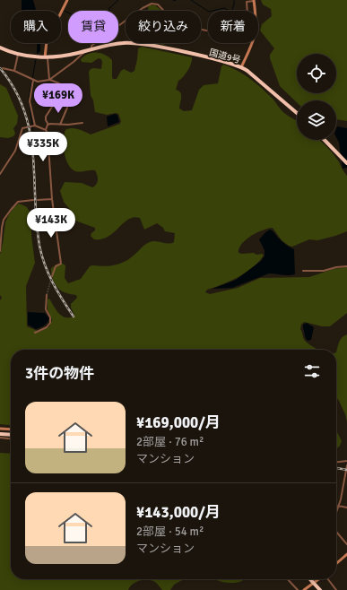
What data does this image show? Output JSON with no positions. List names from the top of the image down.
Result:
{
  "streets": {
    "highway": ["国道9号"]
  },
  "page": {
    "chip": [
      "購入",
      "賃貸",
      "絞り込み",
      "新着"
    ],
    "price": ["¥169K", "¥335K", "¥143K"],
    "heading": "3件の物件",
    "list": [
      {
        "name": "¥169,000/月",
        "note": "2部屋 · 76 m² · マンション"
      },
      {
        "name": "¥143,000/月",
        "note": "2部屋 · 54 m² · マンション"
      }
    ]
  }
}
